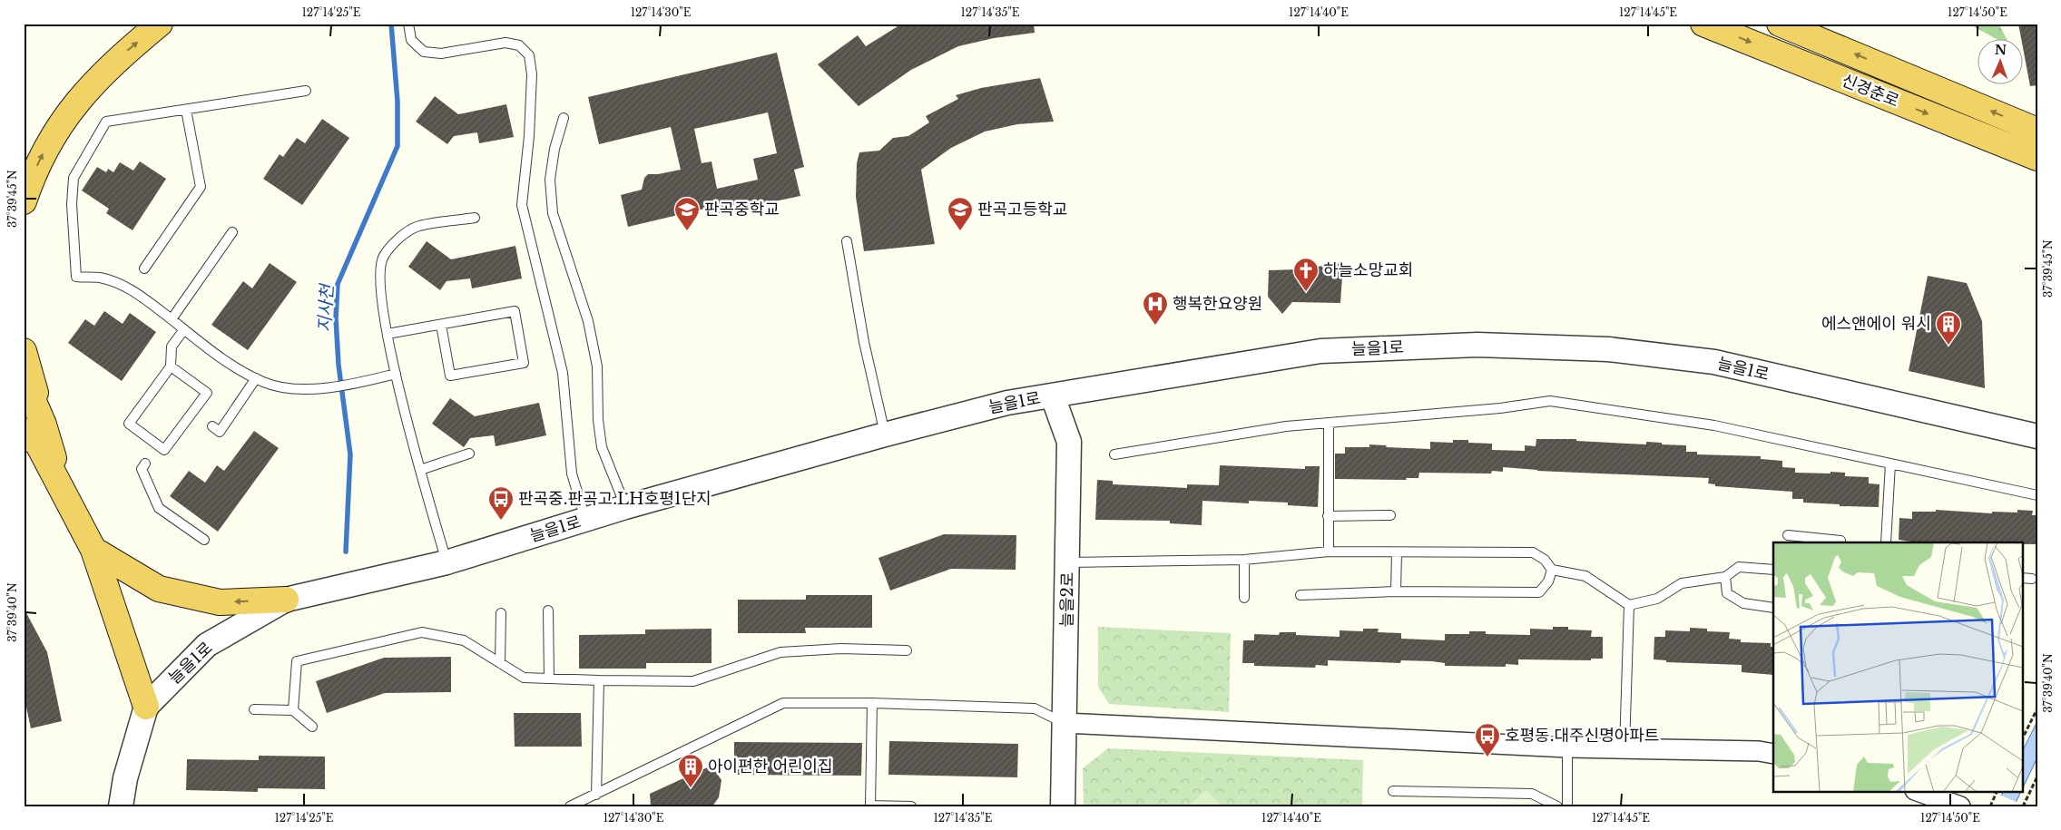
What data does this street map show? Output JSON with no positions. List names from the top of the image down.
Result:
{
  "streets": {
    "highway": ["신경춘로"],
    "street": ["늘을1로", "늘을2로"]
  },
  "crossings": [
    ["늘을1로", "늘을2로"]
  ],
  "water": ["지사천"],
  "places": {
    "school or university": ["판곡중학교", "판곡고등학교"],
    "church": ["하늘소망교회"],
    "hospital": ["행복한요양원"],
    "building": ["에스앤에이 워시", "아이편한 어린이집"],
    "bus stop": ["판곡중.판곡고.LH호평1단지", "호평동.대주신명아파트"]
  },
  "north": "top",
  "coordinates": [
    "127°14'25\"E",
    "127°14'30\"E",
    "127°14'35\"E",
    "127°14'40\"E",
    "127°14'45\"E",
    "127°14'50\"E",
    "37°39'45\"N",
    "37°39'40\"N"
  ]
}
